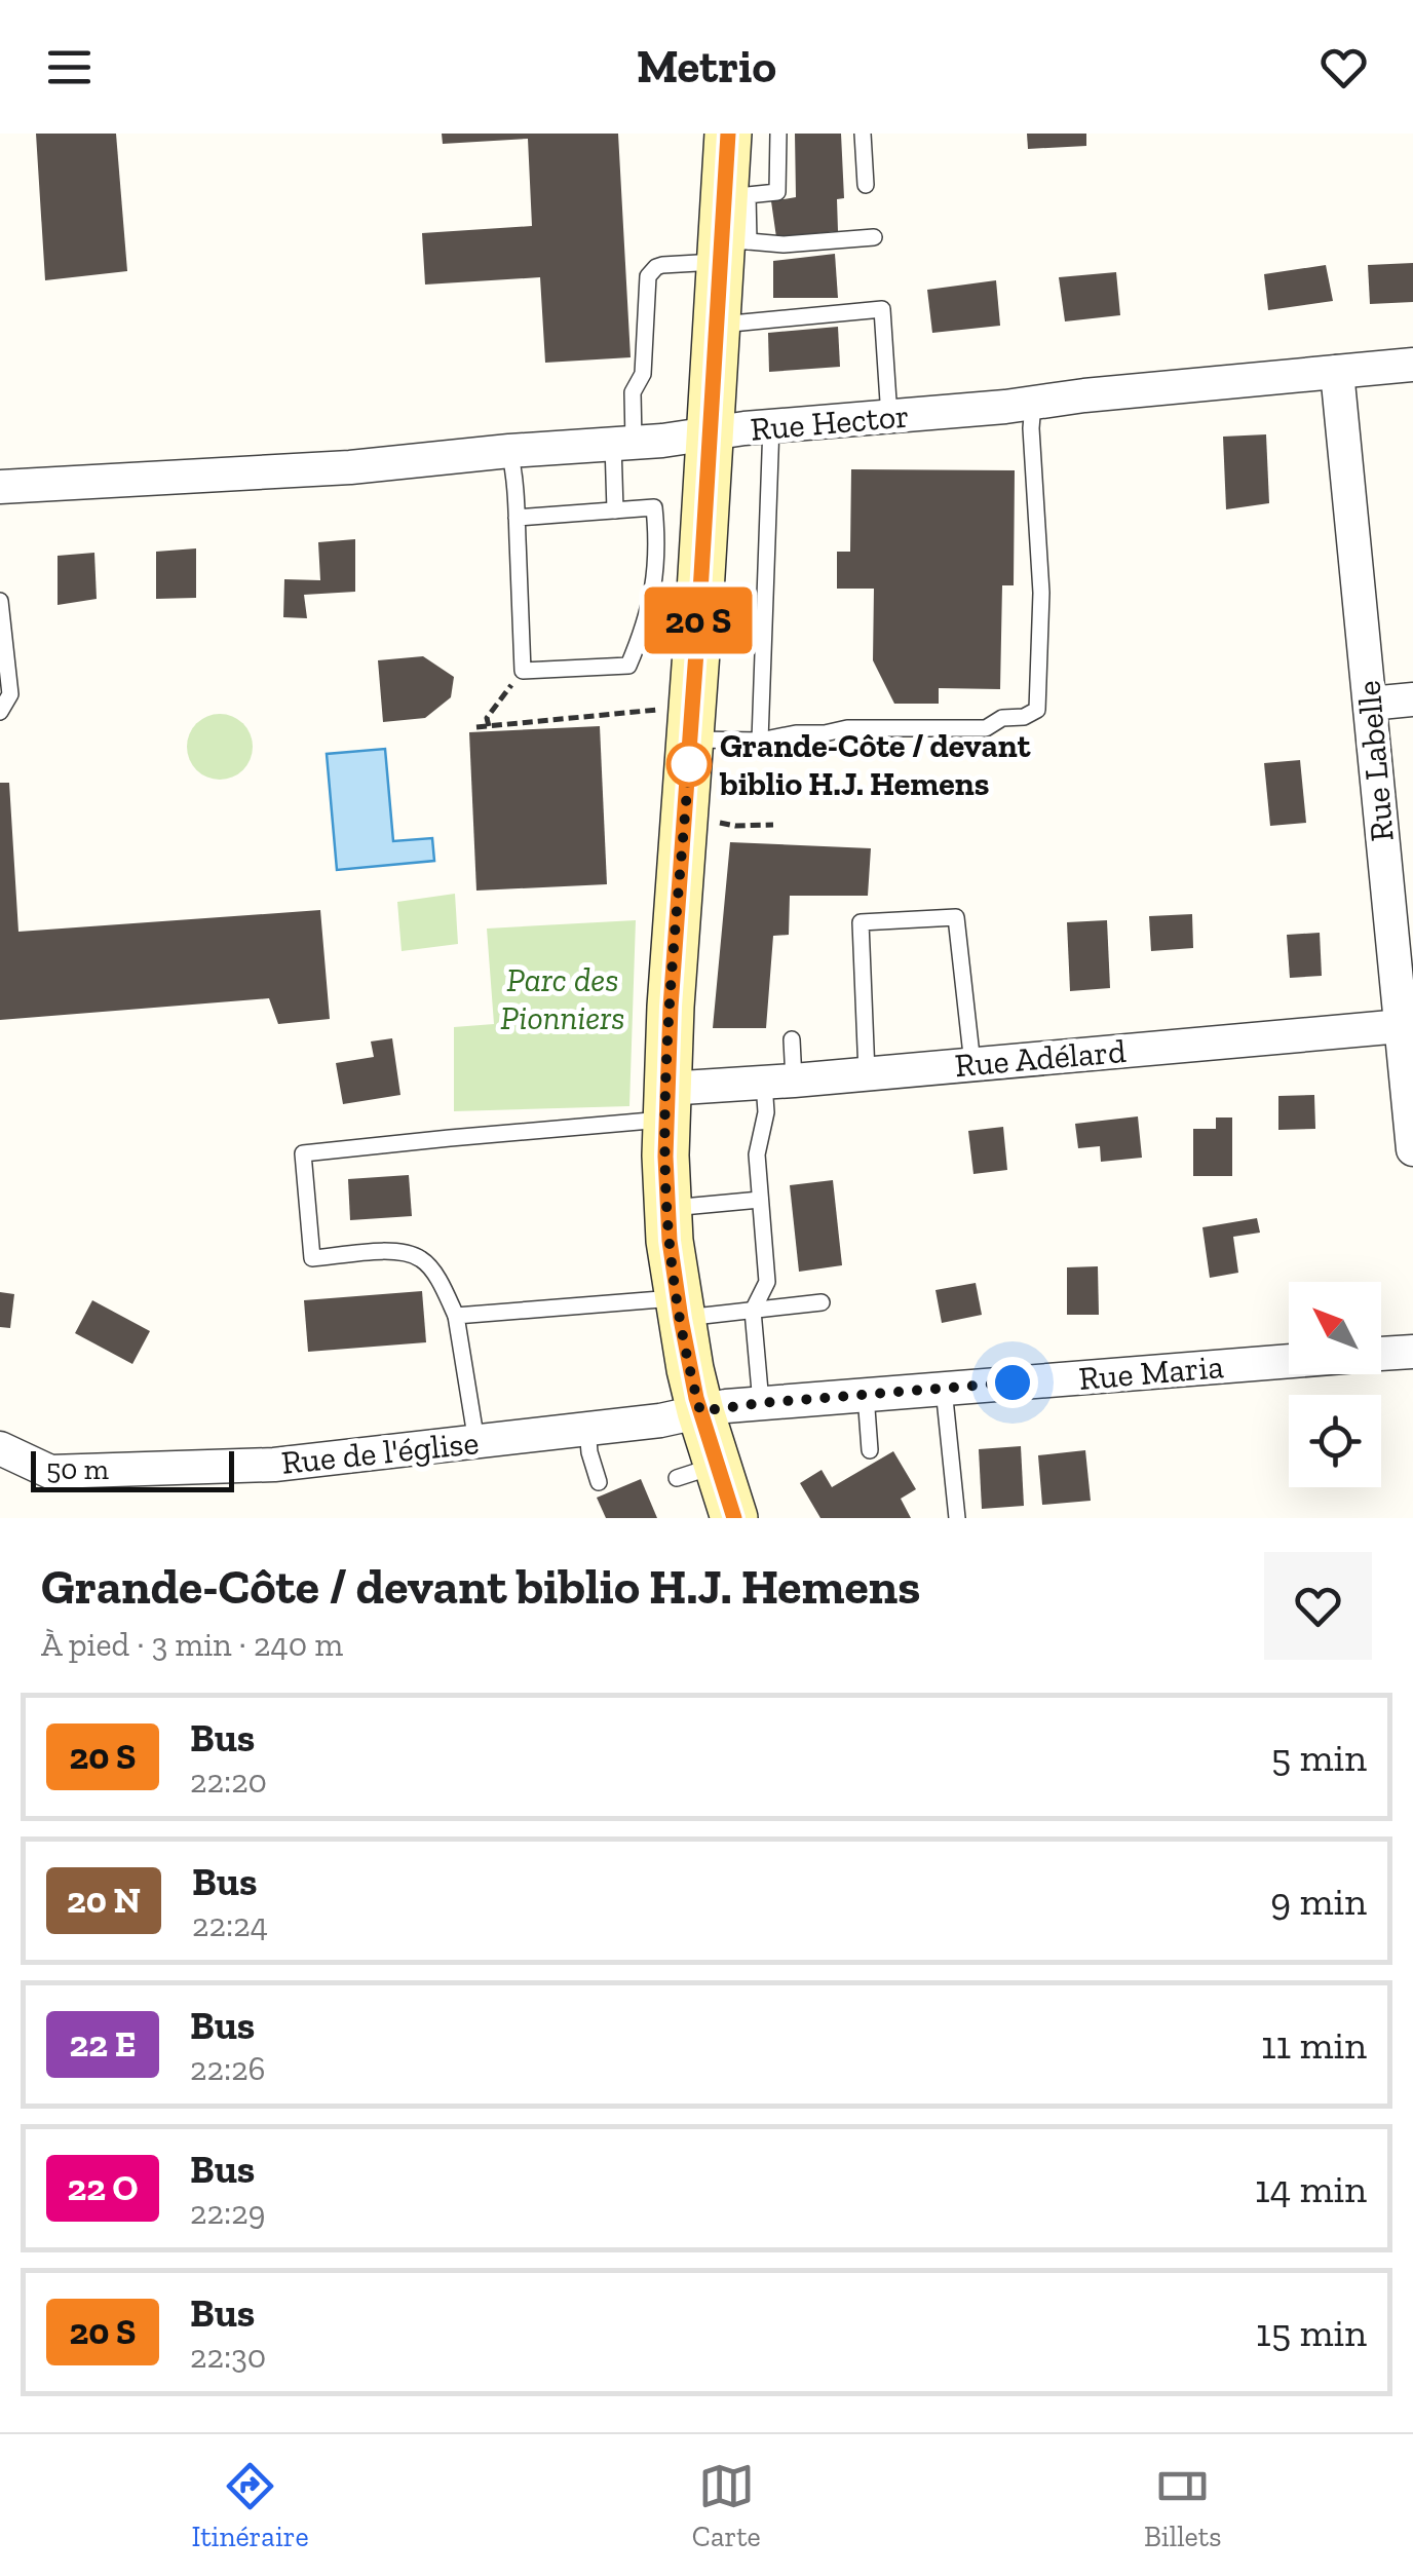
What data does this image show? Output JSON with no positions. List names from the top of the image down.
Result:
{
  "streets": {
    "street": [
      "Rue Hector",
      "Rue Labelle",
      "Rue Adélard",
      "Rue Maria",
      "Rue de l'église"
    ]
  },
  "crossings": [
    ["Rue Hector", "Rue Labelle"],
    ["Rue Labelle", "Rue Adélard"],
    ["Rue Maria", "Rue de l'église"]
  ],
  "parks": ["Parc des Pionniers"],
  "places": ["Grande-Côte / devant biblio H.J. Hemens"],
  "scale_bar": "50 m",
  "north": "top left",
  "page": {
    "header": "Metrio",
    "on_map": "20 S",
    "scale": "50 m",
    "heading": ["Grande-Côte / devant biblio H.J. Hemens", "À pied · 3 min · 240 m"],
    "list": [
      {
        "mark": "20 S",
        "name": "Bus",
        "note": "22:20",
        "value": "5 min"
      },
      {
        "mark": "20 N",
        "name": "Bus",
        "note": "22:24",
        "value": "9 min"
      },
      {
        "mark": "22 E",
        "name": "Bus",
        "note": "22:26",
        "value": "11 min"
      },
      {
        "mark": "22 O",
        "name": "Bus",
        "note": "22:29",
        "value": "14 min"
      },
      {
        "mark": "20 S",
        "name": "Bus",
        "note": "22:30",
        "value": "15 min"
      }
    ],
    "tabs": ["Itinéraire", "Carte", "Billets"]
  }
}
